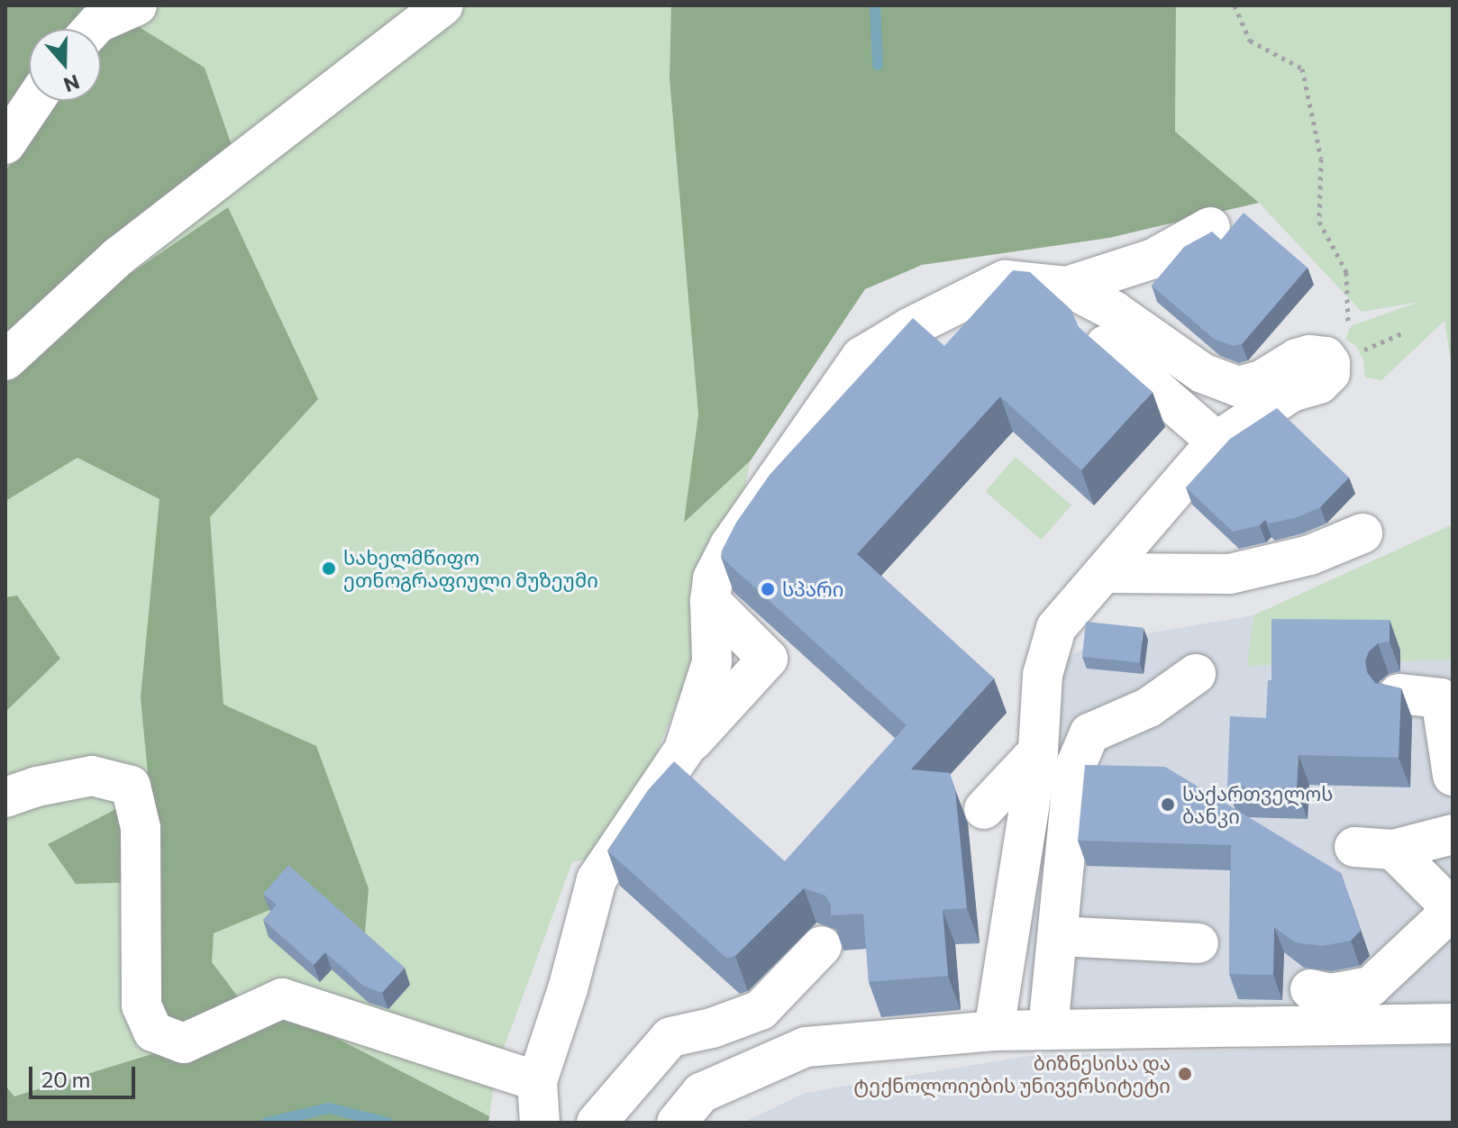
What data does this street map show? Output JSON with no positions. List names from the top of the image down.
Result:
{
  "places": [
    "სახელმწიფო ეთნოგრაფიული მუზეუმი",
    "სპარი",
    "საქართველოს ბანკი",
    "ბიზნესისა და ტექნოლოიების უნივერსიტეტი"
  ],
  "scale_bar": "20 m",
  "north": "bottom"
}
